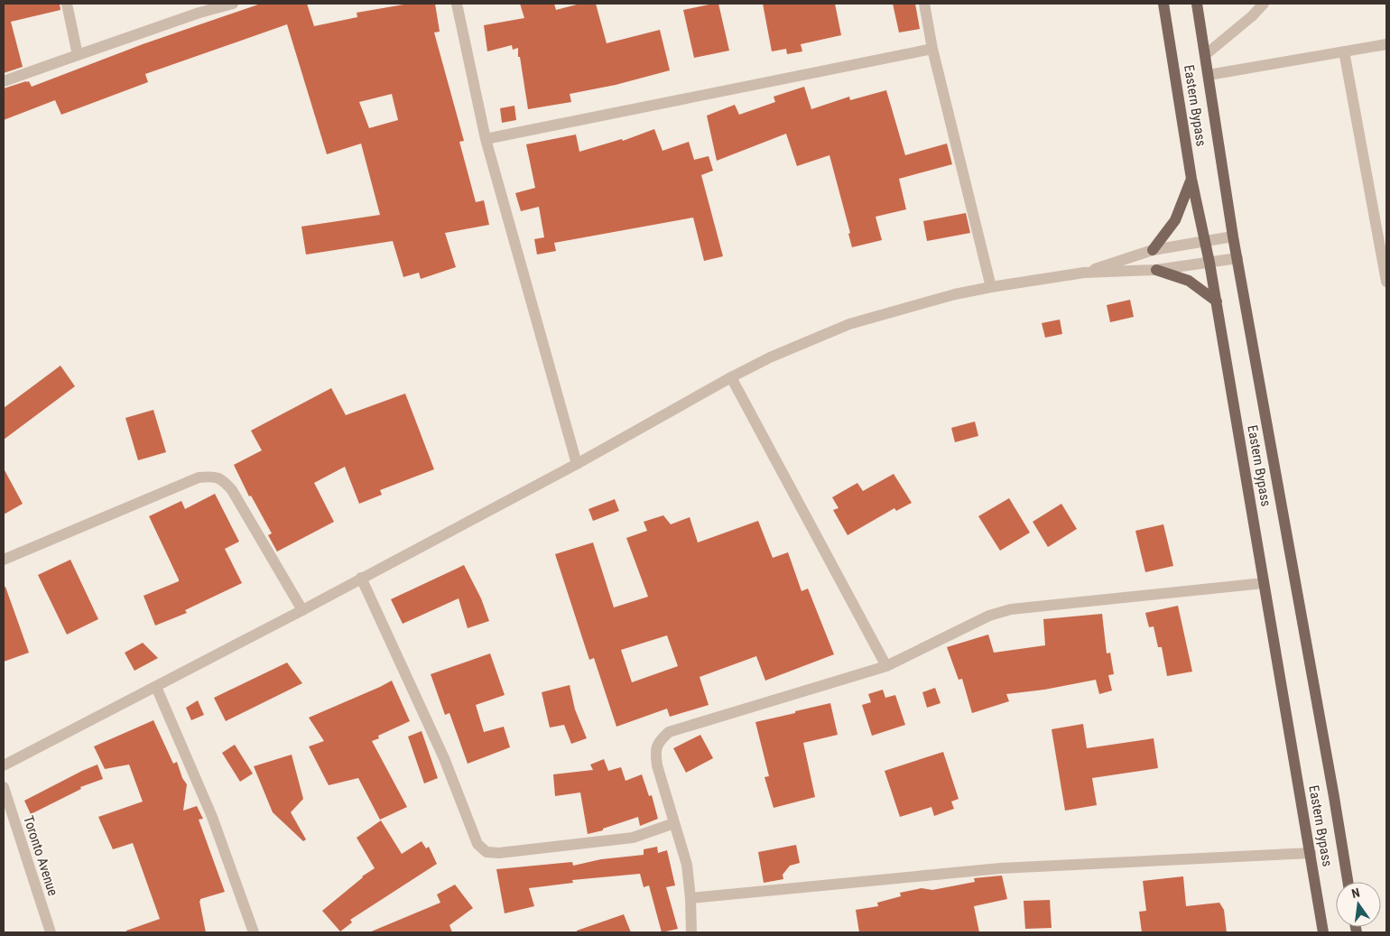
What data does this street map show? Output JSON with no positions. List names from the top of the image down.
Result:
{
  "streets": {
    "main road": ["Eastern Bypass"],
    "street": ["Toronto Avenue"]
  },
  "north": "top"
}
